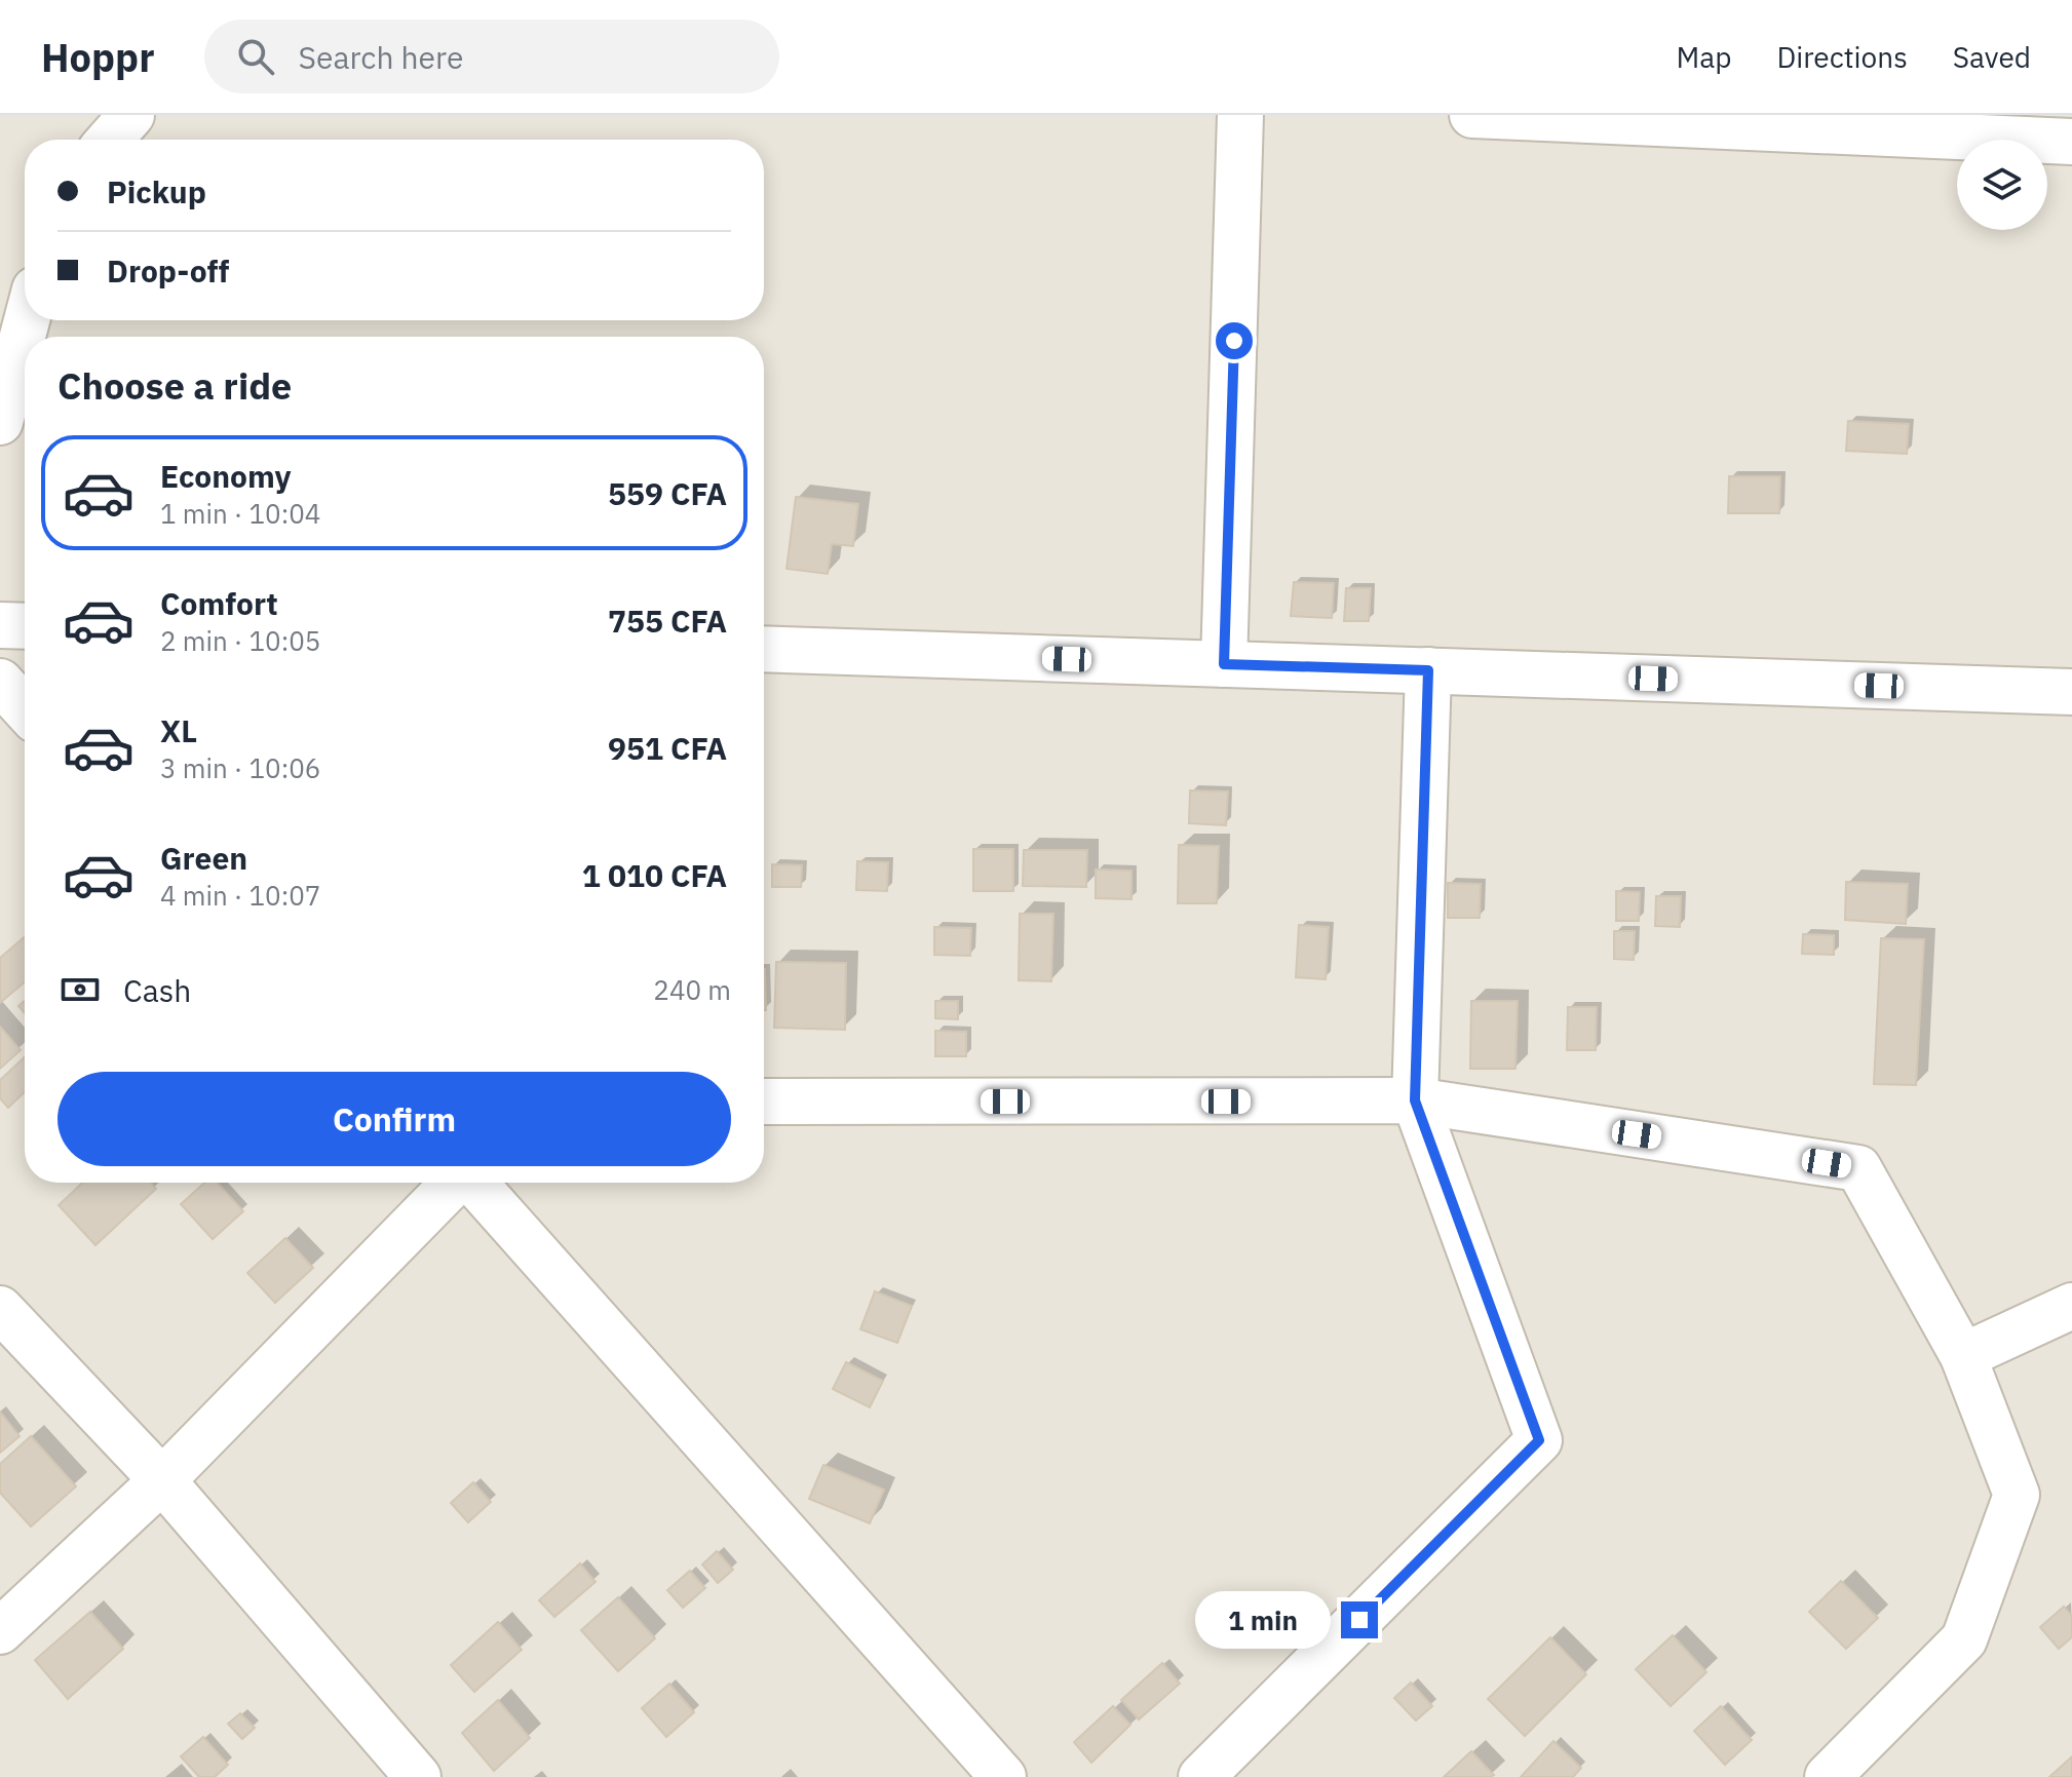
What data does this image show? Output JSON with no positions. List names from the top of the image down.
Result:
{
  "page": {
    "header": "Hoppr",
    "search": "Search here",
    "nav": ["Map", "Directions", "Saved"],
    "banner": ["Pickup", "Drop-off"],
    "heading": "Choose a ride",
    "list": [
      {
        "name": "Economy",
        "note": "1 min · 10:04",
        "value": "559 CFA"
      },
      {
        "name": "Comfort",
        "note": "2 min · 10:05",
        "value": "755 CFA"
      },
      {
        "name": "XL",
        "note": "3 min · 10:06",
        "value": "951 CFA"
      },
      {
        "name": "Green",
        "note": "4 min · 10:07",
        "value": "1 010 CFA"
      }
    ],
    "pay": ["Cash", "240 m"],
    "buttons": "Confirm",
    "bubble": "1 min"
  }
}
